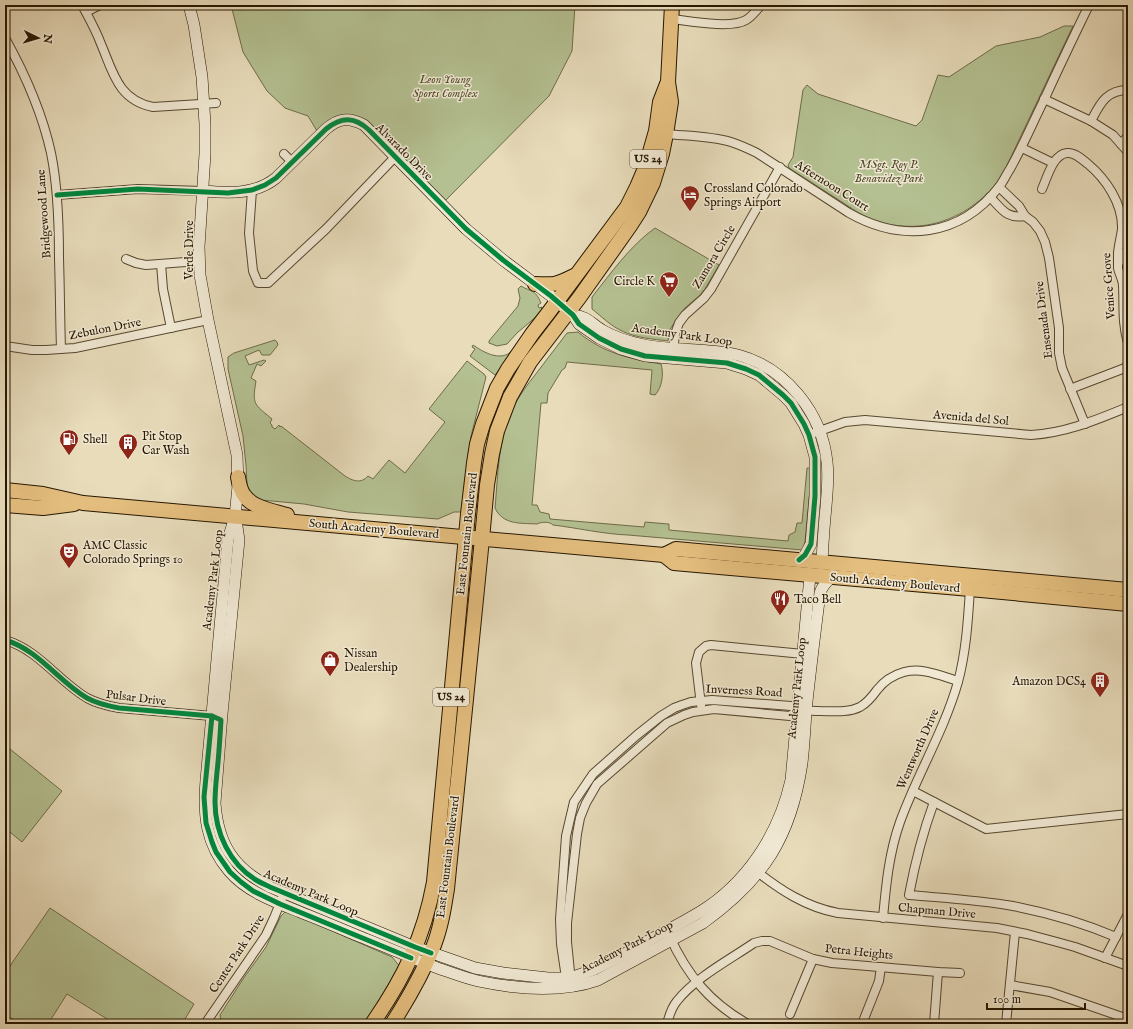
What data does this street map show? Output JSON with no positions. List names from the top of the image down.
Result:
{
  "streets": {
    "highway": ["US 24", "South Academy Boulevard", "East Fountain Boulevard"],
    "street": [
      "Alvarado Drive",
      "Afternoon Court",
      "Bridgewood Lane",
      "Verde Drive",
      "Zamora Circle",
      "Venice Grove",
      "Ensenada Drive",
      "Zebulon Drive",
      "Academy Park Loop",
      "Avenida del Sol",
      "Inverness Road",
      "Pulsar Drive",
      "Wentworth Drive",
      "Chapman Drive",
      "Petra Heights",
      "Center Park Drive"
    ]
  },
  "crossings": [
    ["Alvarado Drive", "Bridgewood Lane"],
    ["Alvarado Drive", "Verde Drive"],
    ["Alvarado Drive", "Academy Park Loop"],
    ["Alvarado Drive", "East Fountain Boulevard"],
    ["Afternoon Court", "Zamora Circle"],
    ["Afternoon Court", "Ensenada Drive"],
    ["Afternoon Court", "East Fountain Boulevard"],
    ["Bridgewood Lane", "Zebulon Drive"],
    ["Verde Drive", "Zebulon Drive"],
    ["Verde Drive", "Academy Park Loop"],
    ["Verde Drive", "South Academy Boulevard"],
    ["Zamora Circle", "Academy Park Loop"],
    ["Ensenada Drive", "Avenida del Sol"],
    ["Academy Park Loop", "Avenida del Sol"],
    ["Academy Park Loop", "South Academy Boulevard"],
    ["Academy Park Loop", "East Fountain Boulevard"],
    ["Academy Park Loop", "Inverness Road"],
    ["Academy Park Loop", "Pulsar Drive"],
    ["Academy Park Loop", "Chapman Drive"],
    ["Academy Park Loop", "Center Park Drive"],
    ["South Academy Boulevard", "East Fountain Boulevard"],
    ["South Academy Boulevard", "Wentworth Drive"],
    ["Wentworth Drive", "Chapman Drive"]
  ],
  "parks": ["Leon Young Sports Complex", "MSgt. Roy P. Benavidez Park"],
  "places": {
    "hotel": ["Crossland Colorado Springs Airport"],
    "supermarket": ["Circle K"],
    "fuel station": ["Shell"],
    "building": ["Pit Stop Car Wash", "Amazon DCS4"],
    "theatre": ["AMC Classic Colorado Springs 10"],
    "restaurant": ["Taco Bell"],
    "shop": ["Nissan Dealership"]
  },
  "scale_bar": "100 m",
  "north": "right"
}
